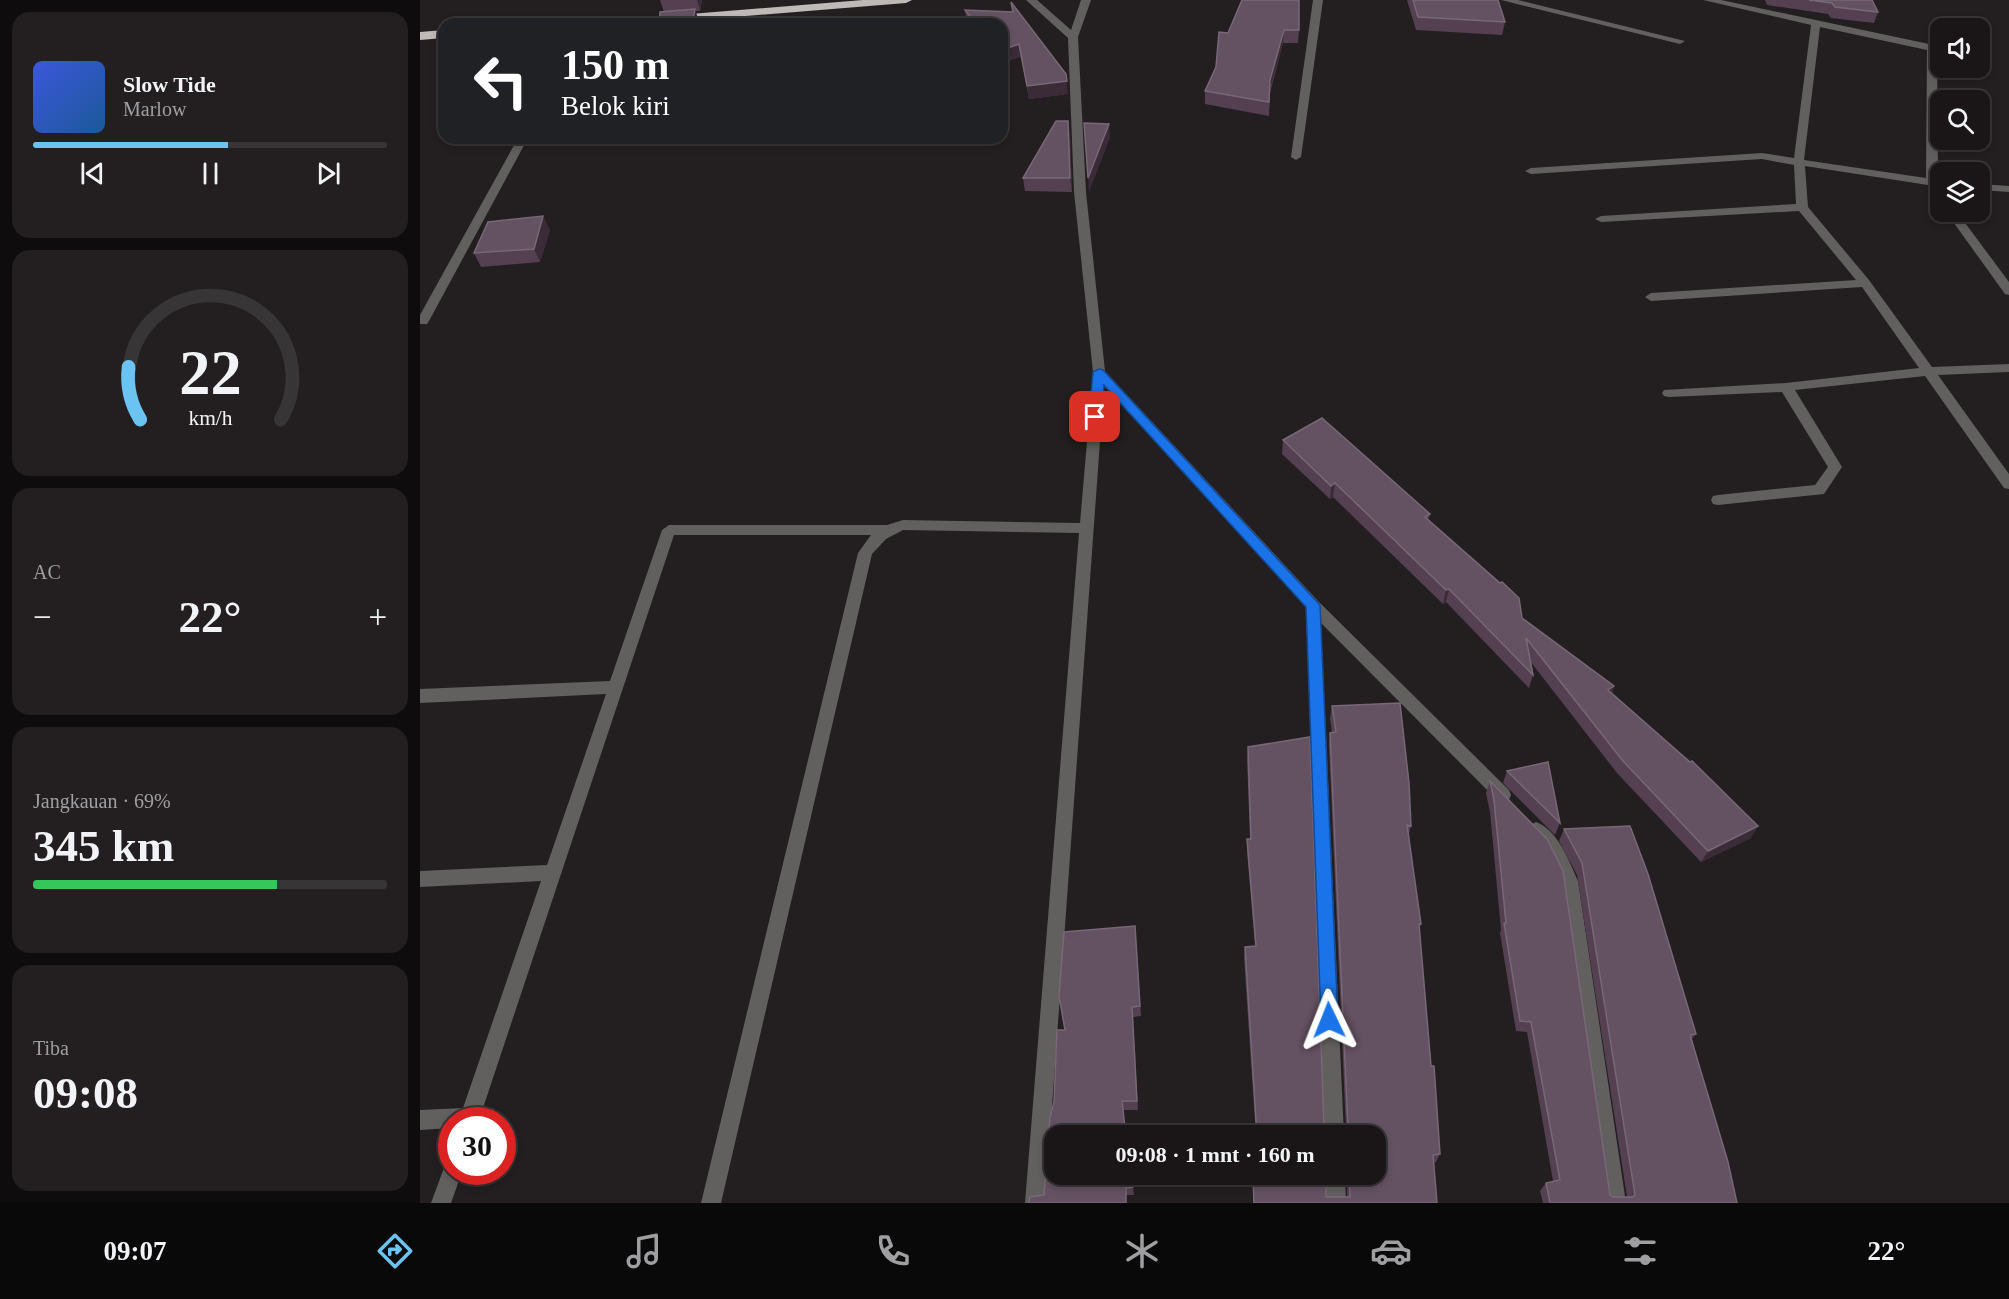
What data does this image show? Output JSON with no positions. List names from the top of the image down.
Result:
{
  "page": {
    "turn": ["150 m", "Belok kiri"],
    "song": ["Slow Tide", "Marlow"],
    "tile": [
      "AC",
      ["Jangkauan · 69%", "345 km"],
      ["Tiba", "09:08"]
    ],
    "heat": ["−", "22°", "+"],
    "limit": "30",
    "trip": "09:08 · 1 mnt · 160 m",
    "tabs": ["09:07", "22°"],
    "gauge": ["22", "km/h"]
  }
}
